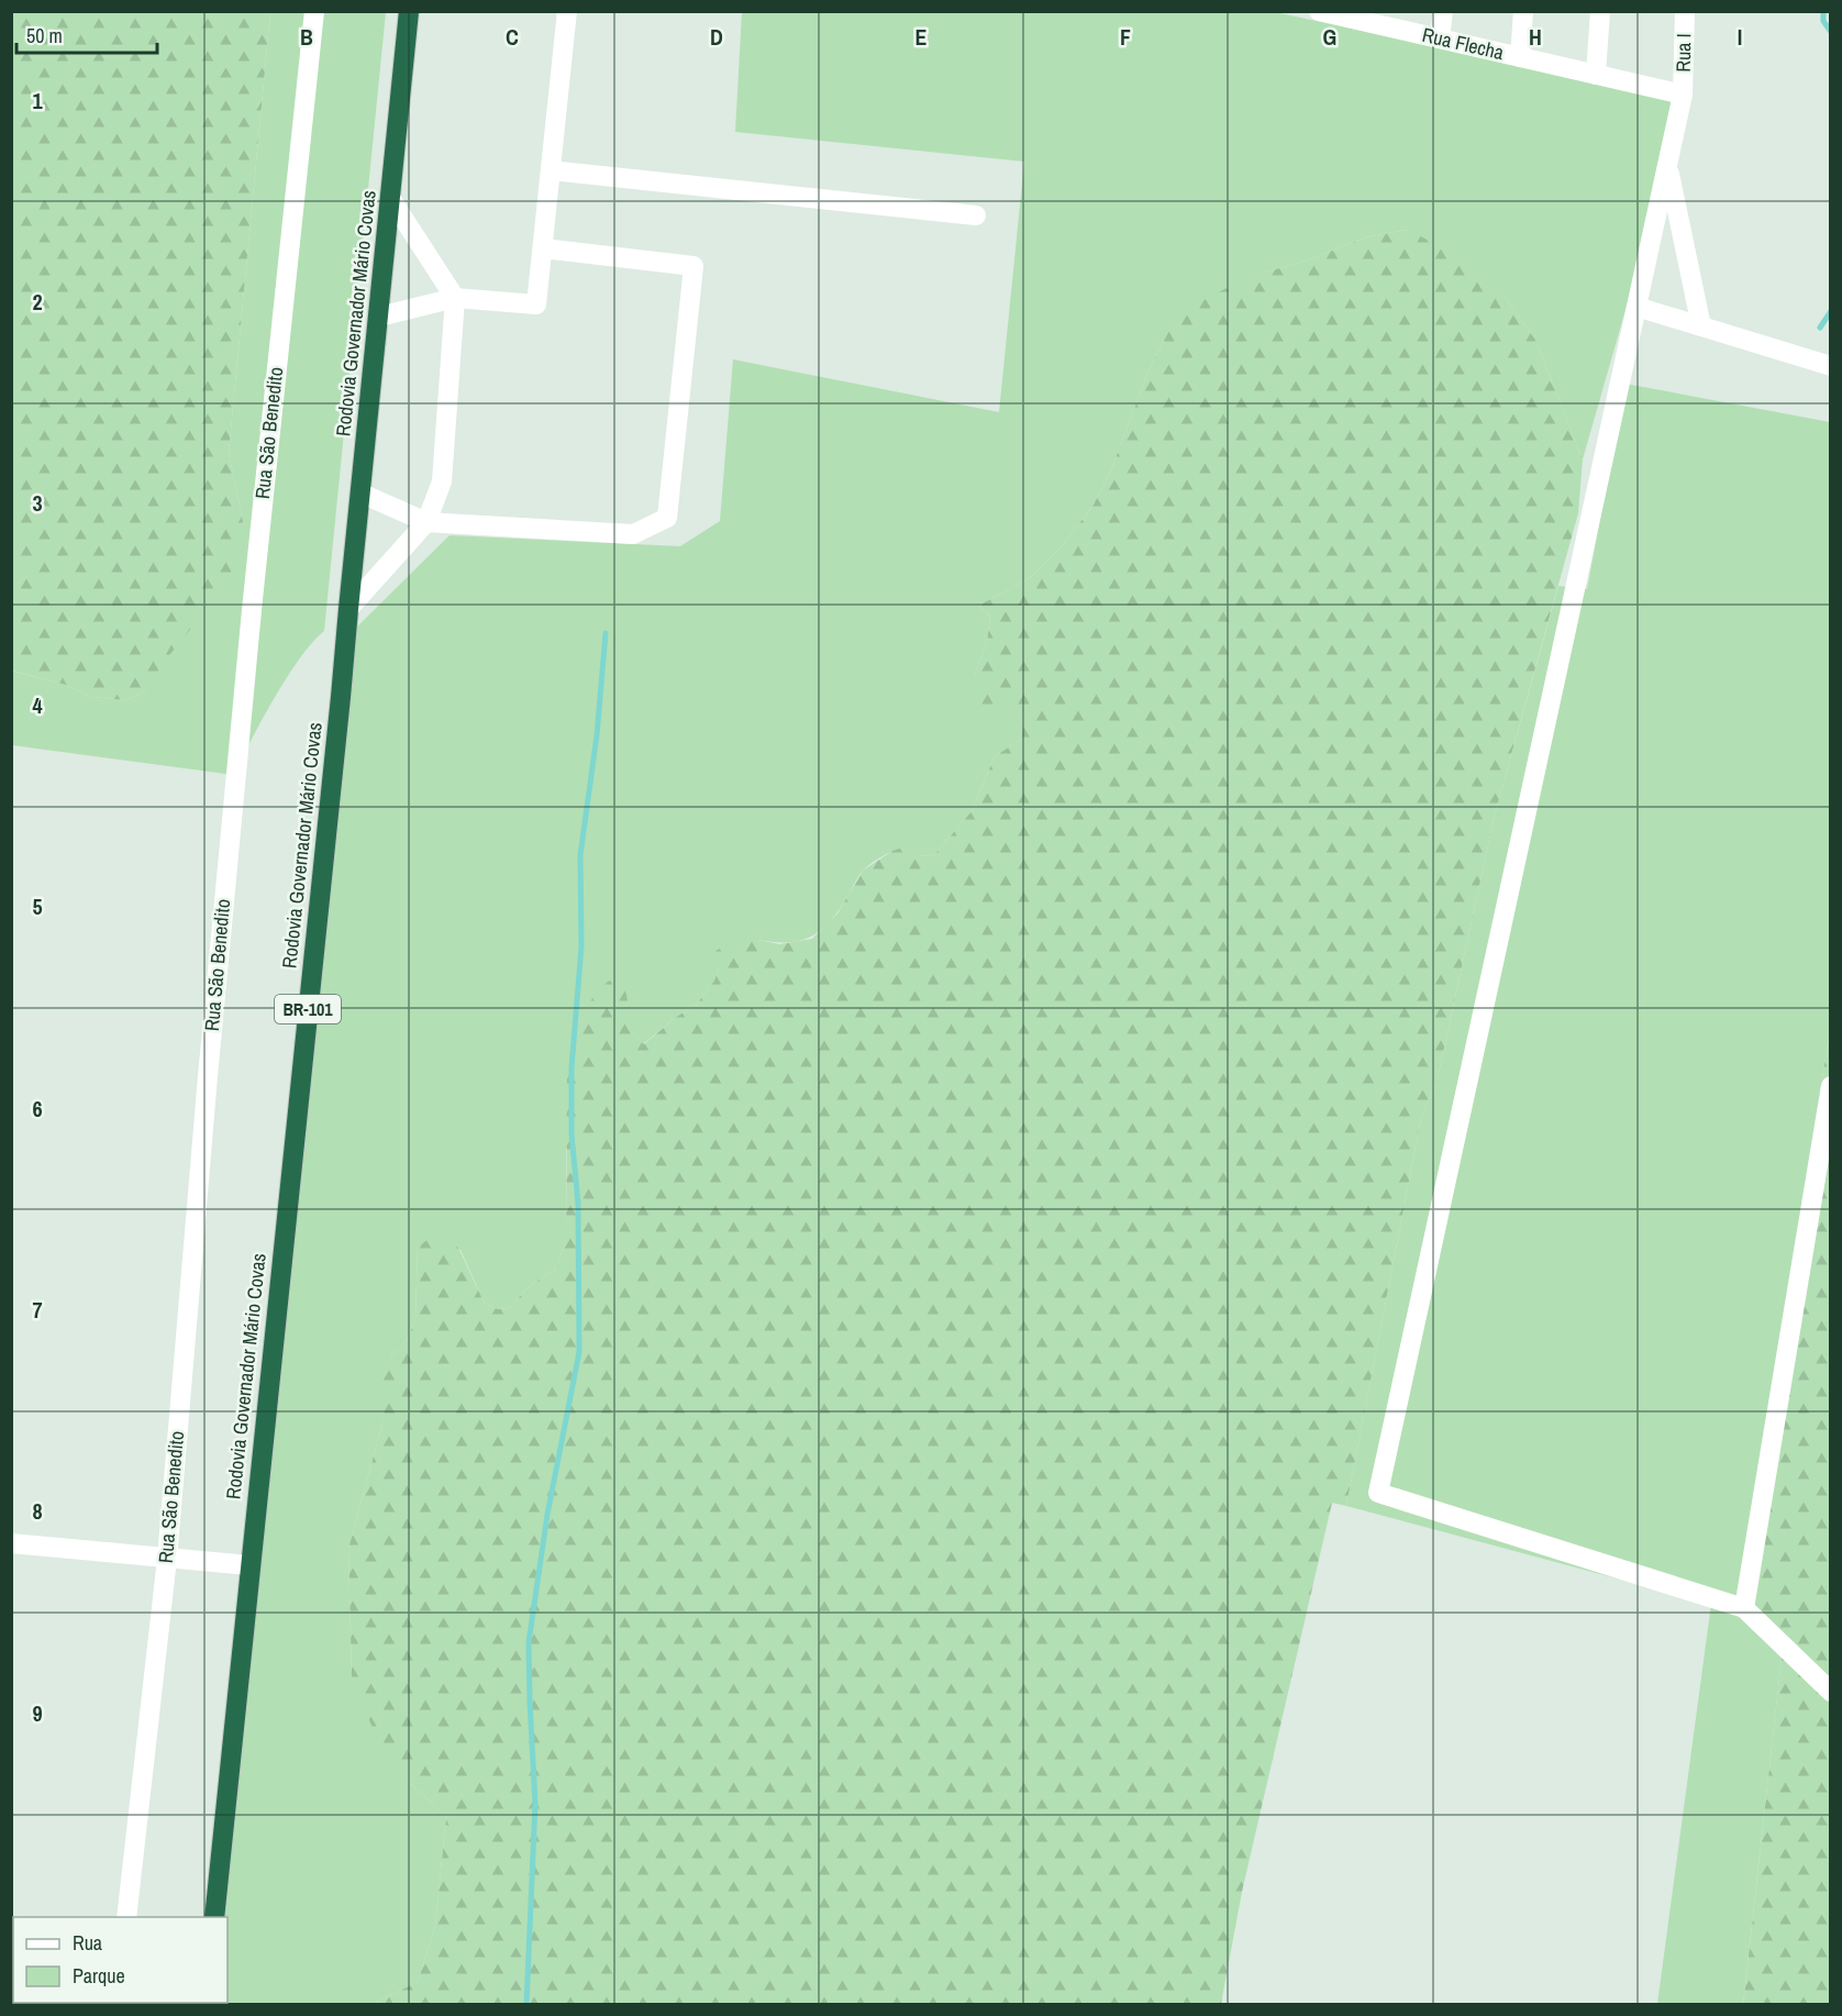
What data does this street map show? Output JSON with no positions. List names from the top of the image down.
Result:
{
  "streets": {
    "highway": ["Rodovia Governador Mário Covas", "BR-101"],
    "street": ["Rua Flecha", "Rua I", "Rua São Benedito"]
  },
  "crossings": [
    ["Rua Flecha", "Rua I"]
  ],
  "legend": ["Rua", "Parque"],
  "scale_bar": "50 m",
  "grid": {
    "columns": [
      "B",
      "C",
      "D",
      "E",
      "F",
      "G",
      "H",
      "I"
    ],
    "rows": [
      "1",
      "2",
      "3",
      "4",
      "5",
      "6",
      "7",
      "8",
      "9"
    ]
  }
}
